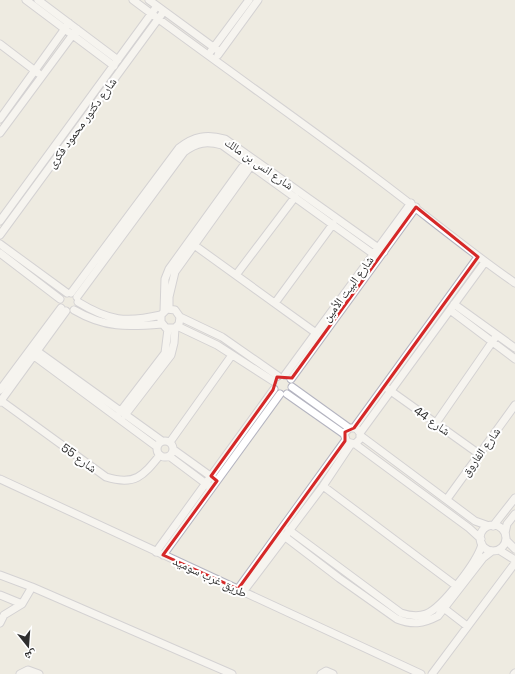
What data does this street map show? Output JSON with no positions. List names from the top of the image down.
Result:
{
  "streets": {
    "street": [
      "شارع دكتور محمود فكرى",
      "شارع انس بن مالك",
      "شارع البيت الأمين",
      "شارع 44",
      "شارع الفاروق",
      "شارع 55",
      "طريق غرب سوميد"
    ]
  },
  "crossings": [
    ["شارع انس بن مالك", "شارع البيت الأمين"],
    ["شارع البيت الأمين", "طريق غرب سوميد"],
    ["شارع 44", "شارع الفاروق"]
  ],
  "north": "bottom"
}
